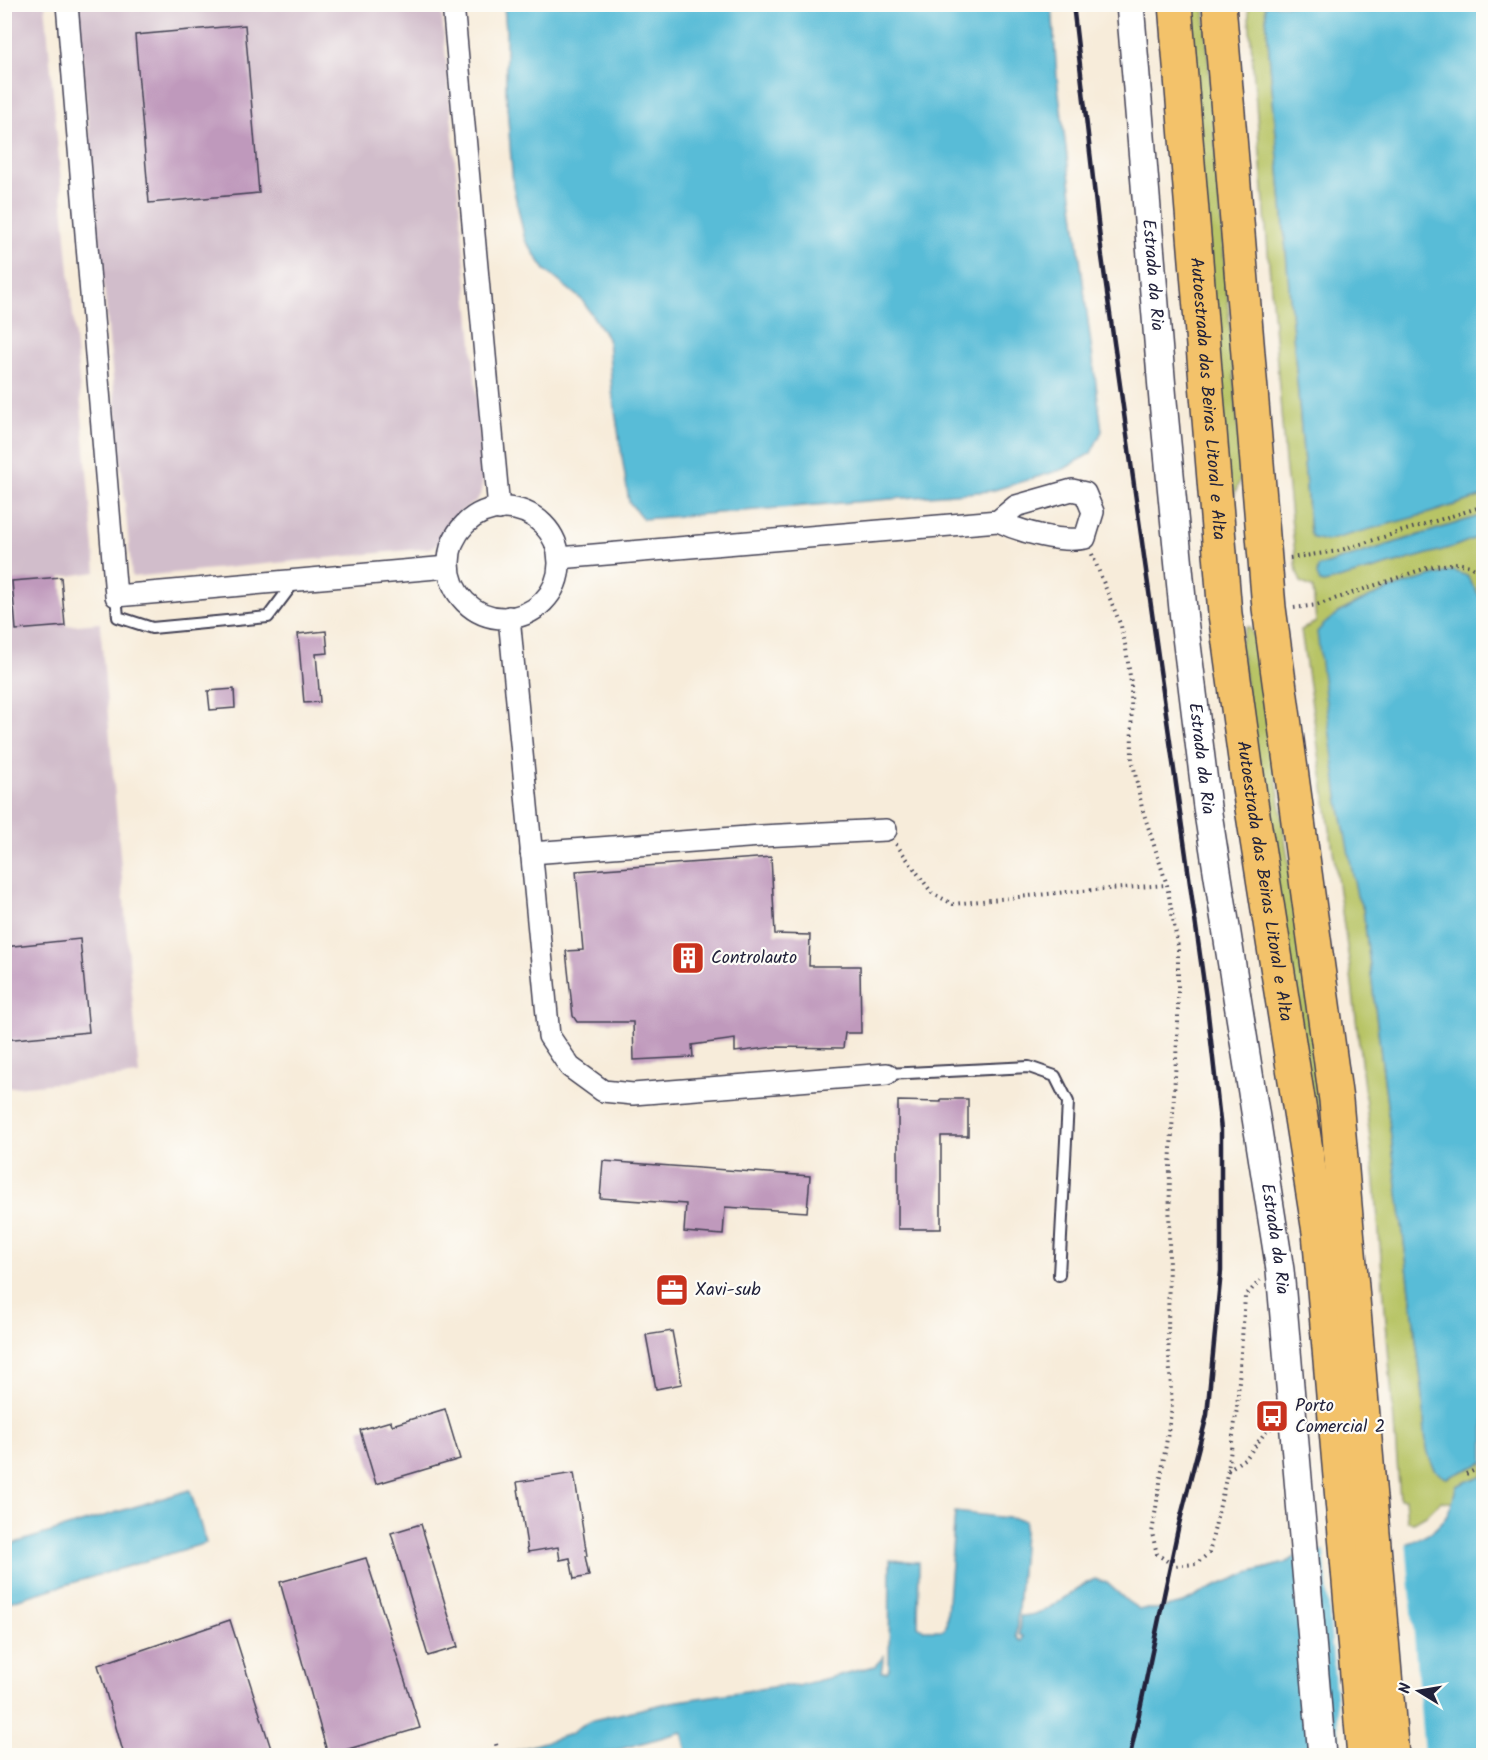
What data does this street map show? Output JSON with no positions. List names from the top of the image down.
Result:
{
  "streets": {
    "highway": ["Autoestrada das Beiras Litoral e Alta"],
    "street": ["Estrada da Ria"]
  },
  "places": {
    "building": ["Controlauto"],
    "office": ["Xavi-sub"],
    "bus stop": ["Porto Comercial 2"]
  },
  "north": "left"
}
